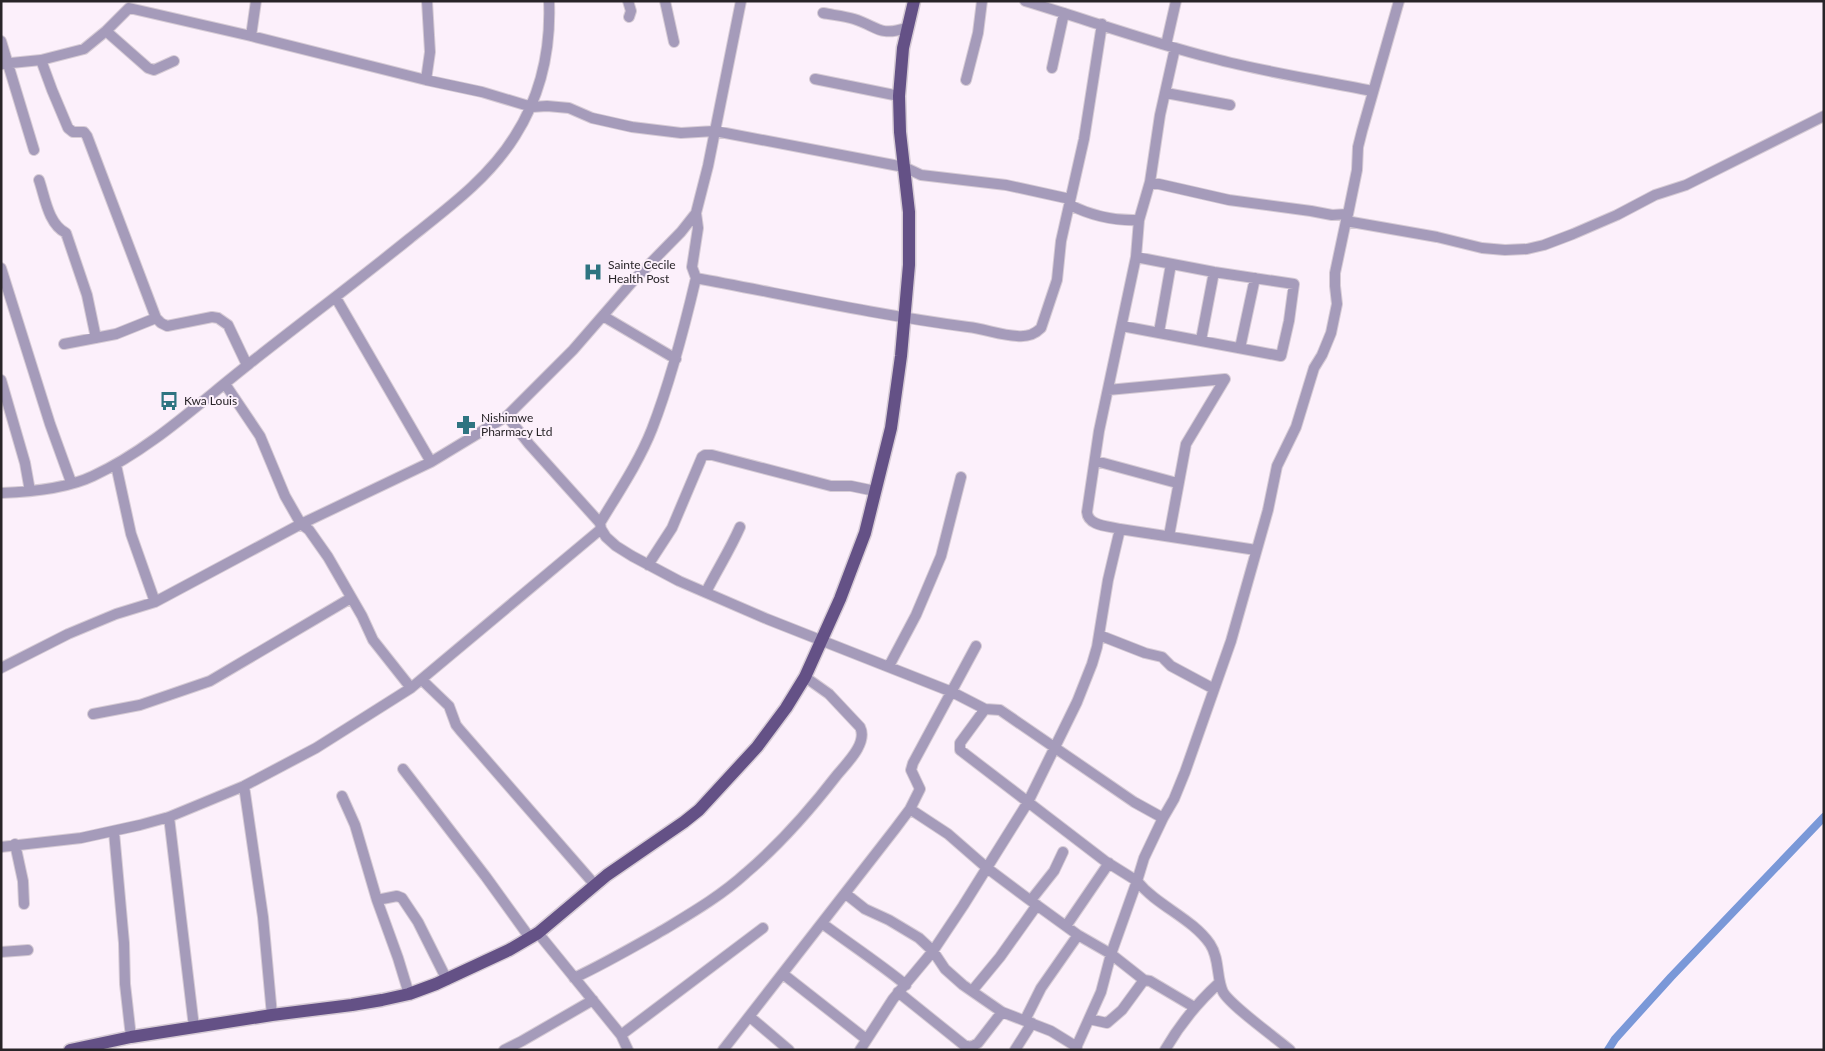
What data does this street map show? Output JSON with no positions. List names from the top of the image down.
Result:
{
  "places": {
    "hospital": ["Sainte Cecile Health Post"],
    "bus stop": ["Kwa Louis"],
    "pharmacy": ["Nishimwe Pharmacy Ltd"]
  }
}
